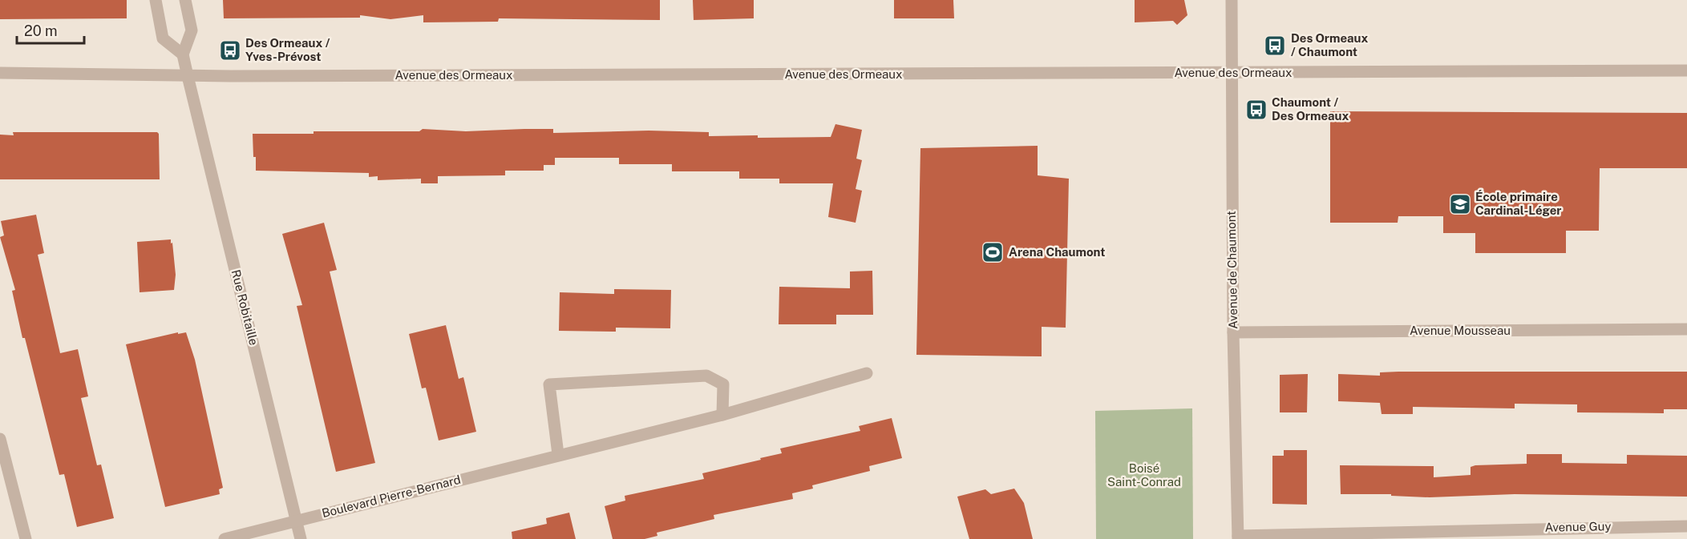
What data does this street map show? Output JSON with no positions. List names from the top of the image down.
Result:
{
  "streets": {
    "street": [
      "Avenue des Ormeaux",
      "Avenue de Chaumont",
      "Rue Robitaille",
      "Avenue Mousseau",
      "Boulevard Pierre-Bernard",
      "Avenue Guy"
    ]
  },
  "crossings": [
    ["Avenue des Ormeaux", "Avenue de Chaumont"],
    ["Avenue des Ormeaux", "Rue Robitaille"],
    ["Avenue de Chaumont", "Avenue Mousseau"],
    ["Avenue de Chaumont", "Avenue Guy"],
    ["Rue Robitaille", "Boulevard Pierre-Bernard"]
  ],
  "parks": ["Boisé Saint-Conrad"],
  "places": {
    "bus stop": ["Des Ormeaux / Chaumont", "Des Ormeaux / Yves-Prévost", "Chaumont / Des Ormeaux"],
    "school or university": ["École primaire Cardinal-Léger"],
    "sports": ["Arena Chaumont"]
  },
  "scale_bar": "20 m"
}
